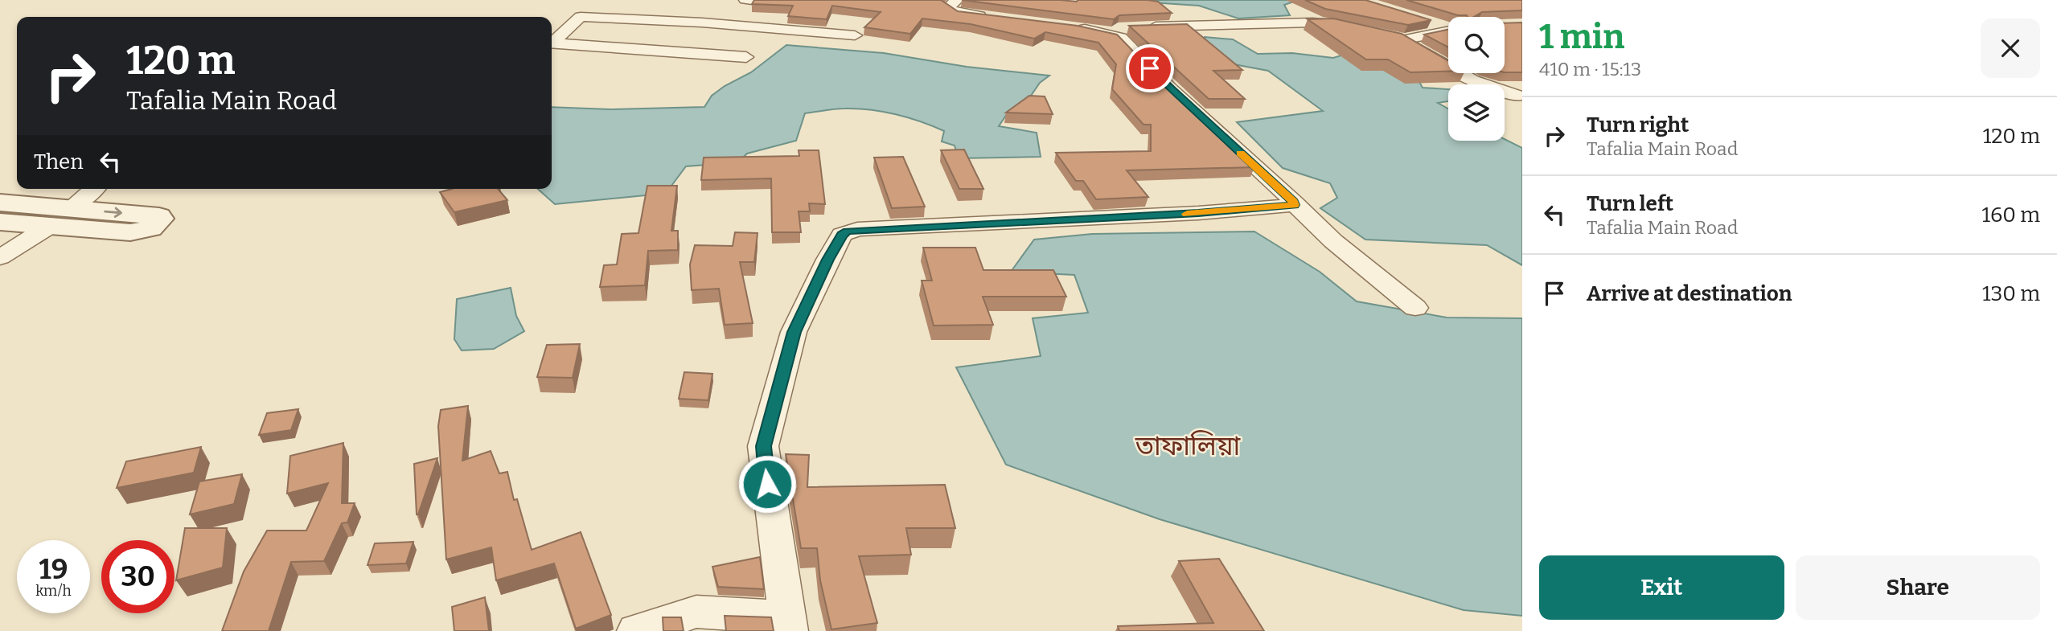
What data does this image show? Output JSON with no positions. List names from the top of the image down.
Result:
{
  "districts": ["তাফালিয়া"],
  "page": {
    "heading": ["1 min", "410 m · 15:13"],
    "turn": ["120 m", "Tafalia Main Road"],
    "list": [
      {
        "name": "Turn right",
        "note": "Tafalia Main Road",
        "value": "120 m"
      },
      {
        "name": "Turn left",
        "note": "Tafalia Main Road",
        "value": "160 m"
      },
      {
        "name": "Arrive at destination",
        "value": "130 m"
      }
    ],
    "then": "Then",
    "speed": "19 km/h",
    "limit": "30",
    "buttons": ["Exit", "Share"]
  }
}
